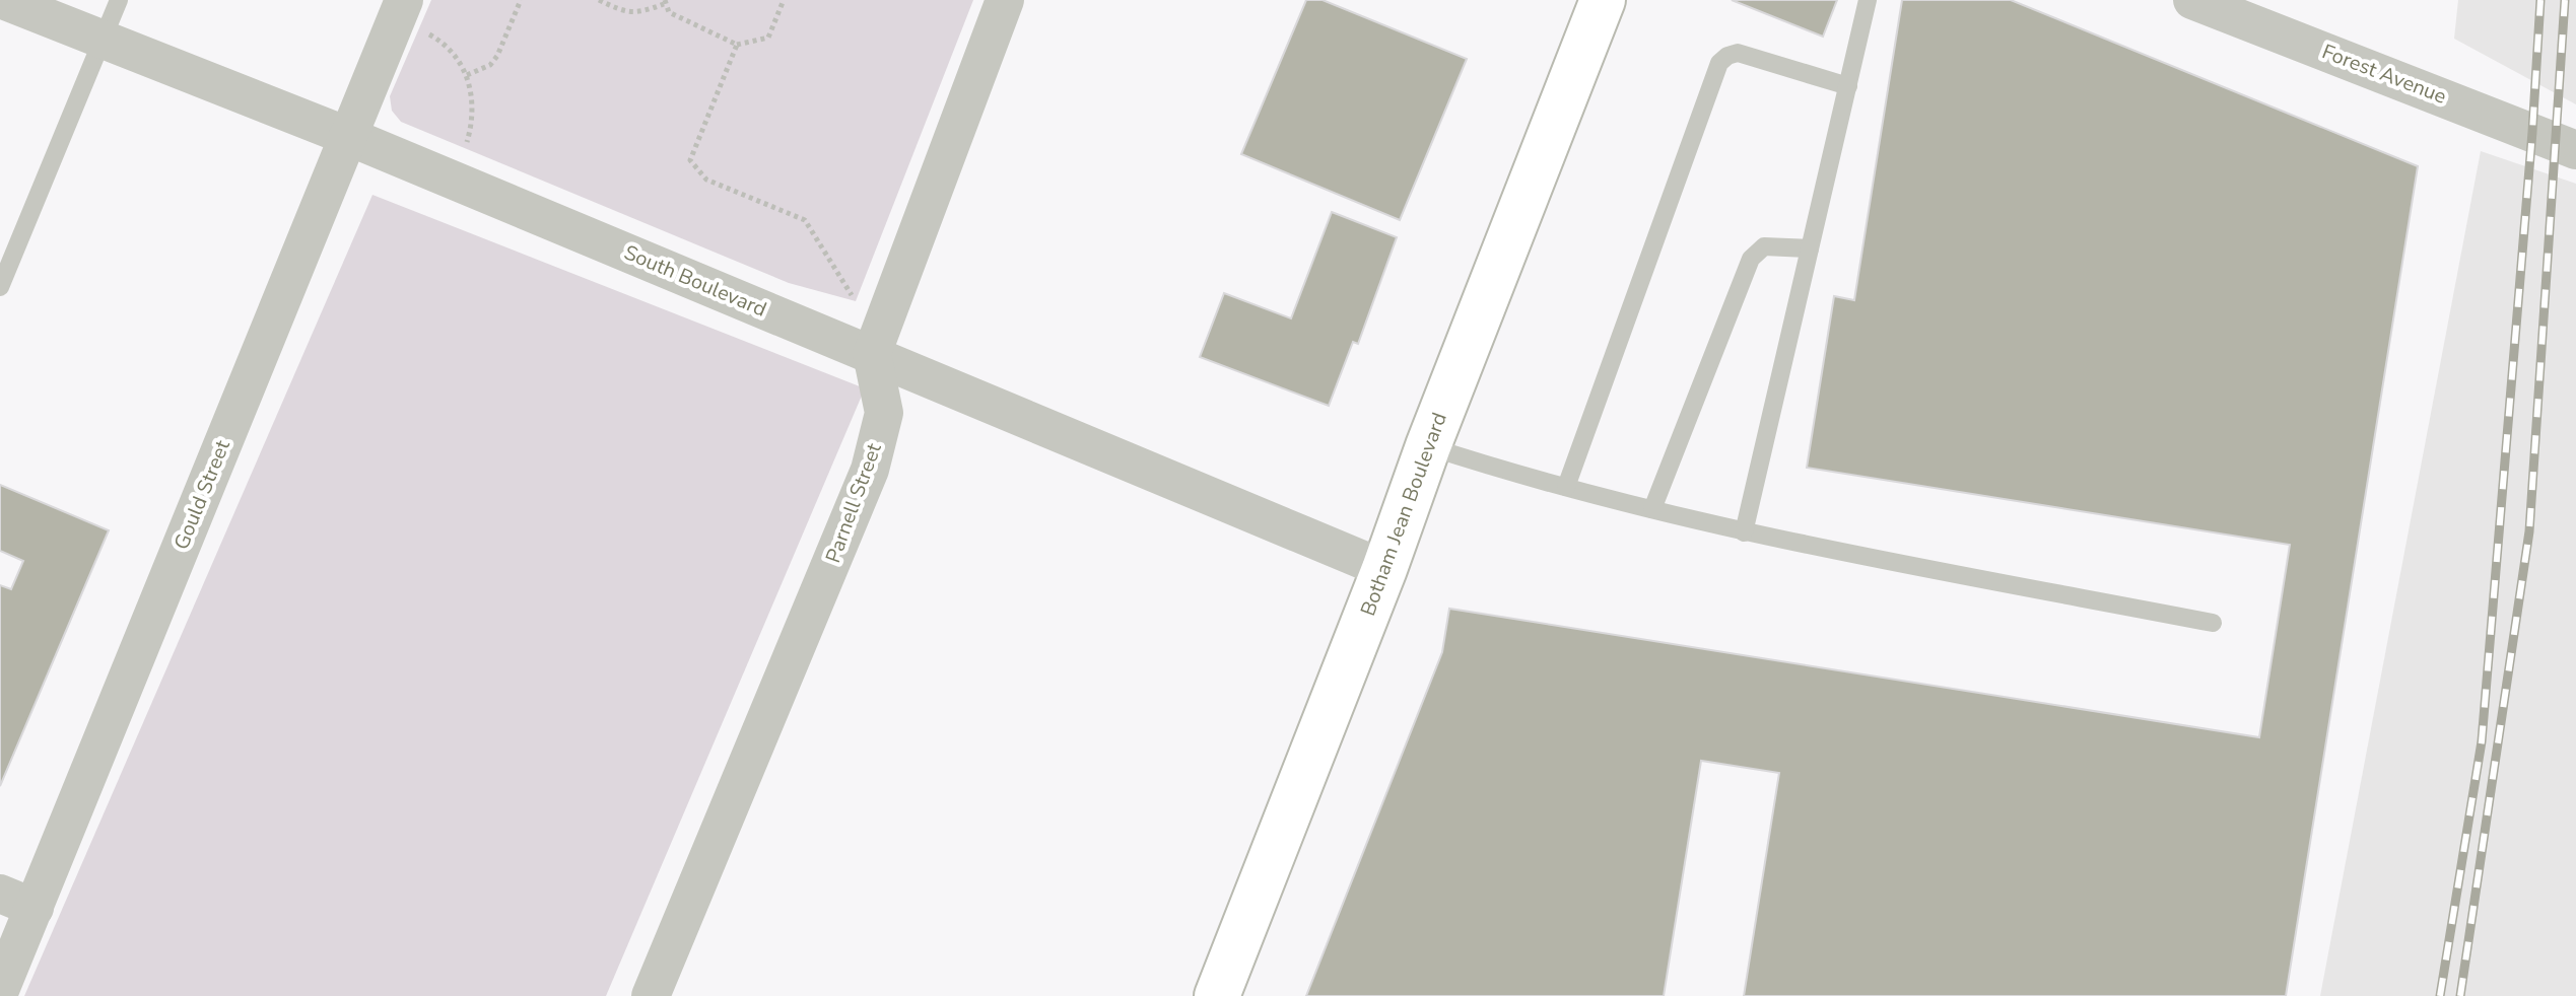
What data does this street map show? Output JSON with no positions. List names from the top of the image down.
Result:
{
  "streets": {
    "main road": ["Botham Jean Boulevard"],
    "street": [
      "Forest Avenue",
      "South Boulevard",
      "Gould Street",
      "Parnell Street"
    ]
  },
  "crossings": [
    ["South Boulevard", "Gould Street"],
    ["South Boulevard", "Parnell Street"],
    ["South Boulevard", "Botham Jean Boulevard"]
  ]
}
